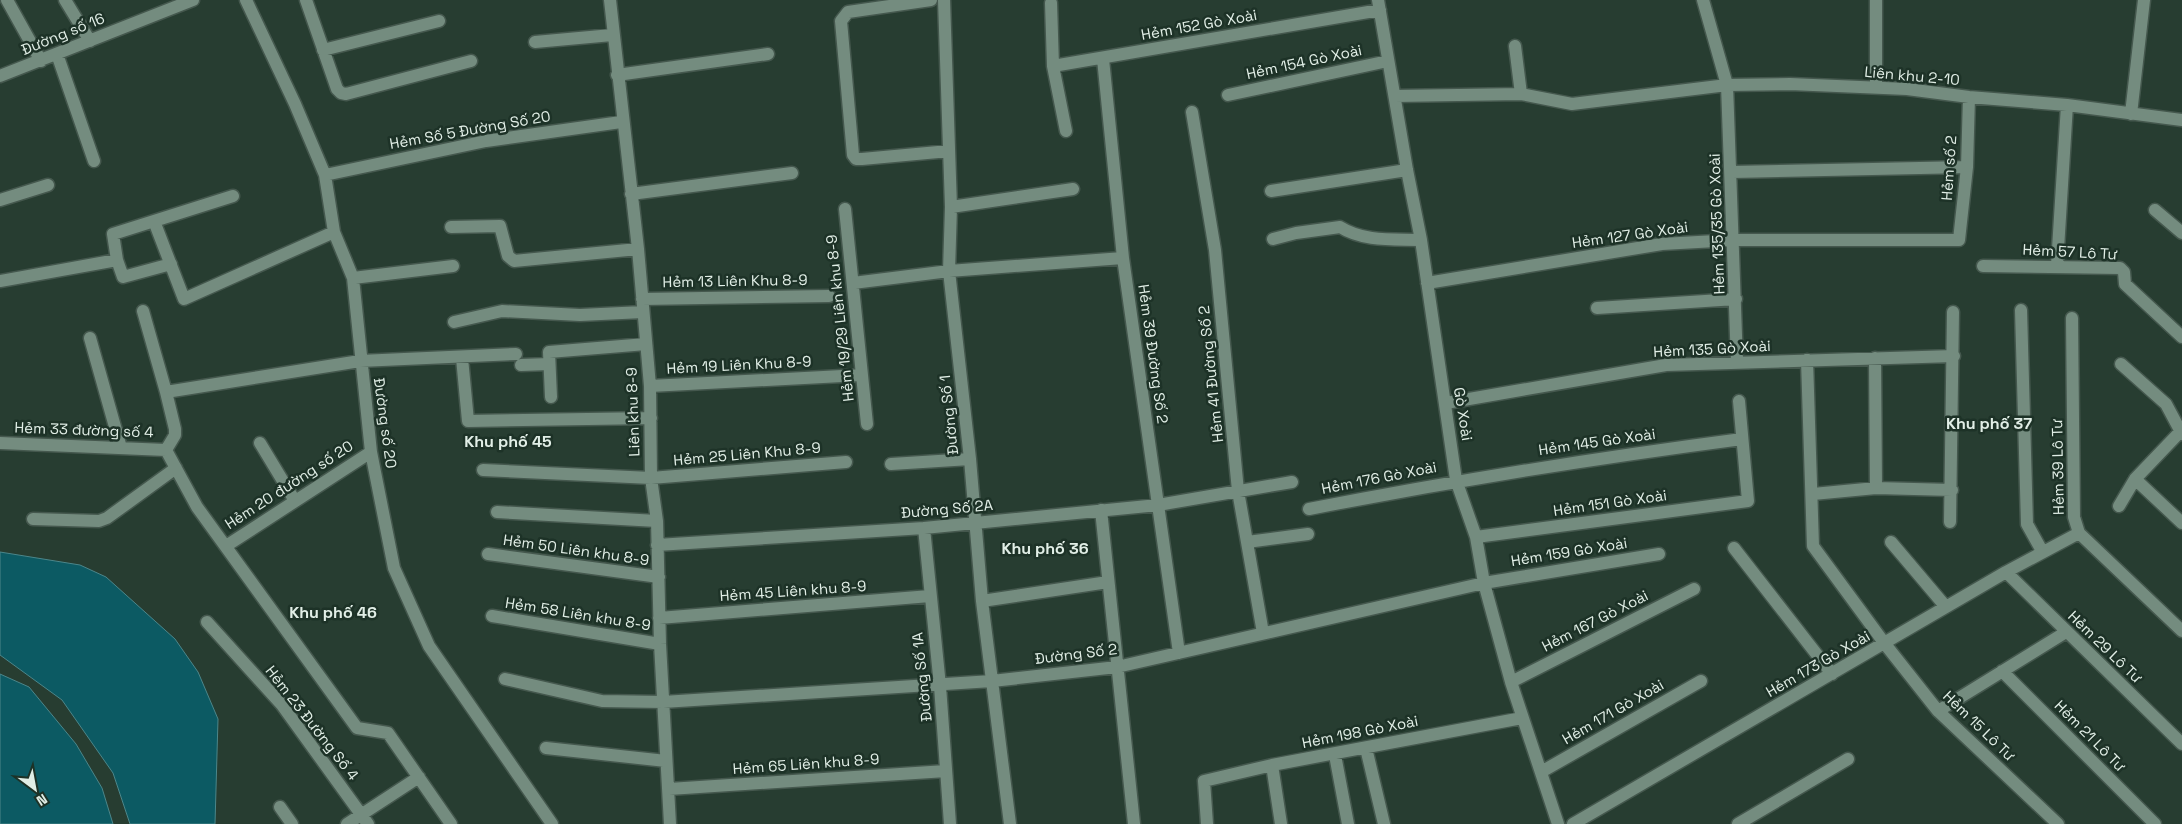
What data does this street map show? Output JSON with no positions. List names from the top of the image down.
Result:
{
  "streets": {
    "street": [
      "Hẻm 152 Gò Xoài",
      "Đường số 16",
      "Hẻm 154 Gò Xoài",
      "Liên khu 2-10",
      "Hẻm Số 5 Đường Số 20",
      "Hẻm số 2",
      "Hẻm 135/35 Gò Xoài",
      "Hẻm 127 Gò Xoài",
      "Hẻm 57 Lô Tư",
      "Hẻm 13 Liên Khu 8-9",
      "Hẻm 19/29 Liên khu 8-9",
      "Hẻm 135 Gò Xoài",
      "Hẻm 39 Đường Số 2",
      "Hẻm 19 Liên Khu 8-9",
      "Hẻm 41 Đường Số 2",
      "Liên khu 8-9",
      "Gò Xoài",
      "Đường Số 1",
      "Đường số 20",
      "Hẻm 33 đường số 4",
      "Hẻm 145 Gò Xoài",
      "Hẻm 25 Liên Khu 8-9",
      "Hẻm 39 Lô Tư",
      "Hẻm 176 Gò Xoài",
      "Hẻm 20 đường số 20",
      "Hẻm 151 Gò Xoài",
      "Đường Số 2A",
      "Hẻm 50 Liên khu 8-9",
      "Hẻm 159 Gò Xoài",
      "Hẻm 45 Liên khu 8-9",
      "Hẻm 58 Liên khu 8-9",
      "Hẻm 167 Gò Xoài",
      "Hẻm 29 Lô Tư",
      "Đường Số 2",
      "Hẻm 173 Gò Xoài",
      "Đường Số 1A",
      "Hẻm 171 Gò Xoài",
      "Hẻm 23 Đường Số 4",
      "Hẻm 15 Lô Tư",
      "Hẻm 198 Gò Xoài",
      "Hẻm 21 Lô Tư",
      "Hẻm 65 Liên khu 8-9"
    ]
  },
  "crossings": [
    ["Hẻm 152 Gò Xoài", "Hẻm 39 Đường Số 2"],
    ["Hẻm 152 Gò Xoài", "Gò Xoài"],
    ["Hẻm 154 Gò Xoài", "Gò Xoài"],
    ["Liên khu 2-10", "Hẻm số 2"],
    ["Liên khu 2-10", "Hẻm 135/35 Gò Xoài"],
    ["Liên khu 2-10", "Gò Xoài"],
    ["Hẻm Số 5 Đường Số 20", "Liên khu 8-9"],
    ["Hẻm Số 5 Đường Số 20", "Đường số 20"],
    ["Hẻm số 2", "Hẻm 127 Gò Xoài"],
    ["Hẻm 135/35 Gò Xoài", "Hẻm 127 Gò Xoài"],
    ["Hẻm 135/35 Gò Xoài", "Hẻm 135 Gò Xoài"],
    ["Hẻm 127 Gò Xoài", "Gò Xoài"],
    ["Hẻm 13 Liên Khu 8-9", "Liên khu 8-9"],
    ["Hẻm 19/29 Liên khu 8-9", "Hẻm 19 Liên Khu 8-9"],
    ["Hẻm 135 Gò Xoài", "Gò Xoài"],
    ["Hẻm 135 Gò Xoài", "Hẻm 15 Lô Tư"],
    ["Hẻm 39 Đường Số 2", "Đường Số 2A"],
    ["Hẻm 39 Đường Số 2", "Đường Số 2"],
    ["Hẻm 19 Liên Khu 8-9", "Liên khu 8-9"],
    ["Hẻm 41 Đường Số 2", "Đường Số 2A"],
    ["Hẻm 41 Đường Số 2", "Đường Số 2"],
    ["Liên khu 8-9", "Hẻm 25 Liên Khu 8-9"],
    ["Liên khu 8-9", "Đường Số 2A"],
    ["Liên khu 8-9", "Hẻm 50 Liên khu 8-9"],
    ["Liên khu 8-9", "Hẻm 45 Liên khu 8-9"],
    ["Liên khu 8-9", "Hẻm 58 Liên khu 8-9"],
    ["Liên khu 8-9", "Đường Số 2"],
    ["Liên khu 8-9", "Hẻm 65 Liên khu 8-9"],
    ["Gò Xoài", "Hẻm 145 Gò Xoài"],
    ["Gò Xoài", "Hẻm 176 Gò Xoài"],
    ["Gò Xoài", "Hẻm 151 Gò Xoài"],
    ["Gò Xoài", "Hẻm 159 Gò Xoài"],
    ["Gò Xoài", "Hẻm 167 Gò Xoài"],
    ["Gò Xoài", "Đường Số 2"],
    ["Gò Xoài", "Hẻm 171 Gò Xoài"],
    ["Gò Xoài", "Hẻm 198 Gò Xoài"],
    ["Đường Số 1", "Đường Số 2A"],
    ["Đường Số 1", "Đường Số 2"],
    ["Đường số 20", "Hẻm 20 đường số 20"],
    ["Hẻm 33 đường số 4", "Hẻm 20 đường số 20"],
    ["Hẻm 145 Gò Xoài", "Hẻm 176 Gò Xoài"],
    ["Hẻm 145 Gò Xoài", "Hẻm 151 Gò Xoài"],
    ["Hẻm 39 Lô Tư", "Hẻm 173 Gò Xoài"],
    ["Đường Số 2A", "Đường Số 1A"],
    ["Hẻm 159 Gò Xoài", "Đường Số 2"],
    ["Hẻm 45 Liên khu 8-9", "Đường Số 1A"],
    ["Hẻm 29 Lô Tư", "Hẻm 173 Gò Xoài"],
    ["Đường Số 2", "Đường Số 1A"],
    ["Hẻm 173 Gò Xoài", "Hẻm 15 Lô Tư"],
    ["Đường Số 1A", "Hẻm 65 Liên khu 8-9"]
  ],
  "districts": [
    "Khu phố 37",
    "Khu phố 45",
    "Khu phố 36",
    "Khu phố 46"
  ],
  "north": "bottom right"
}
